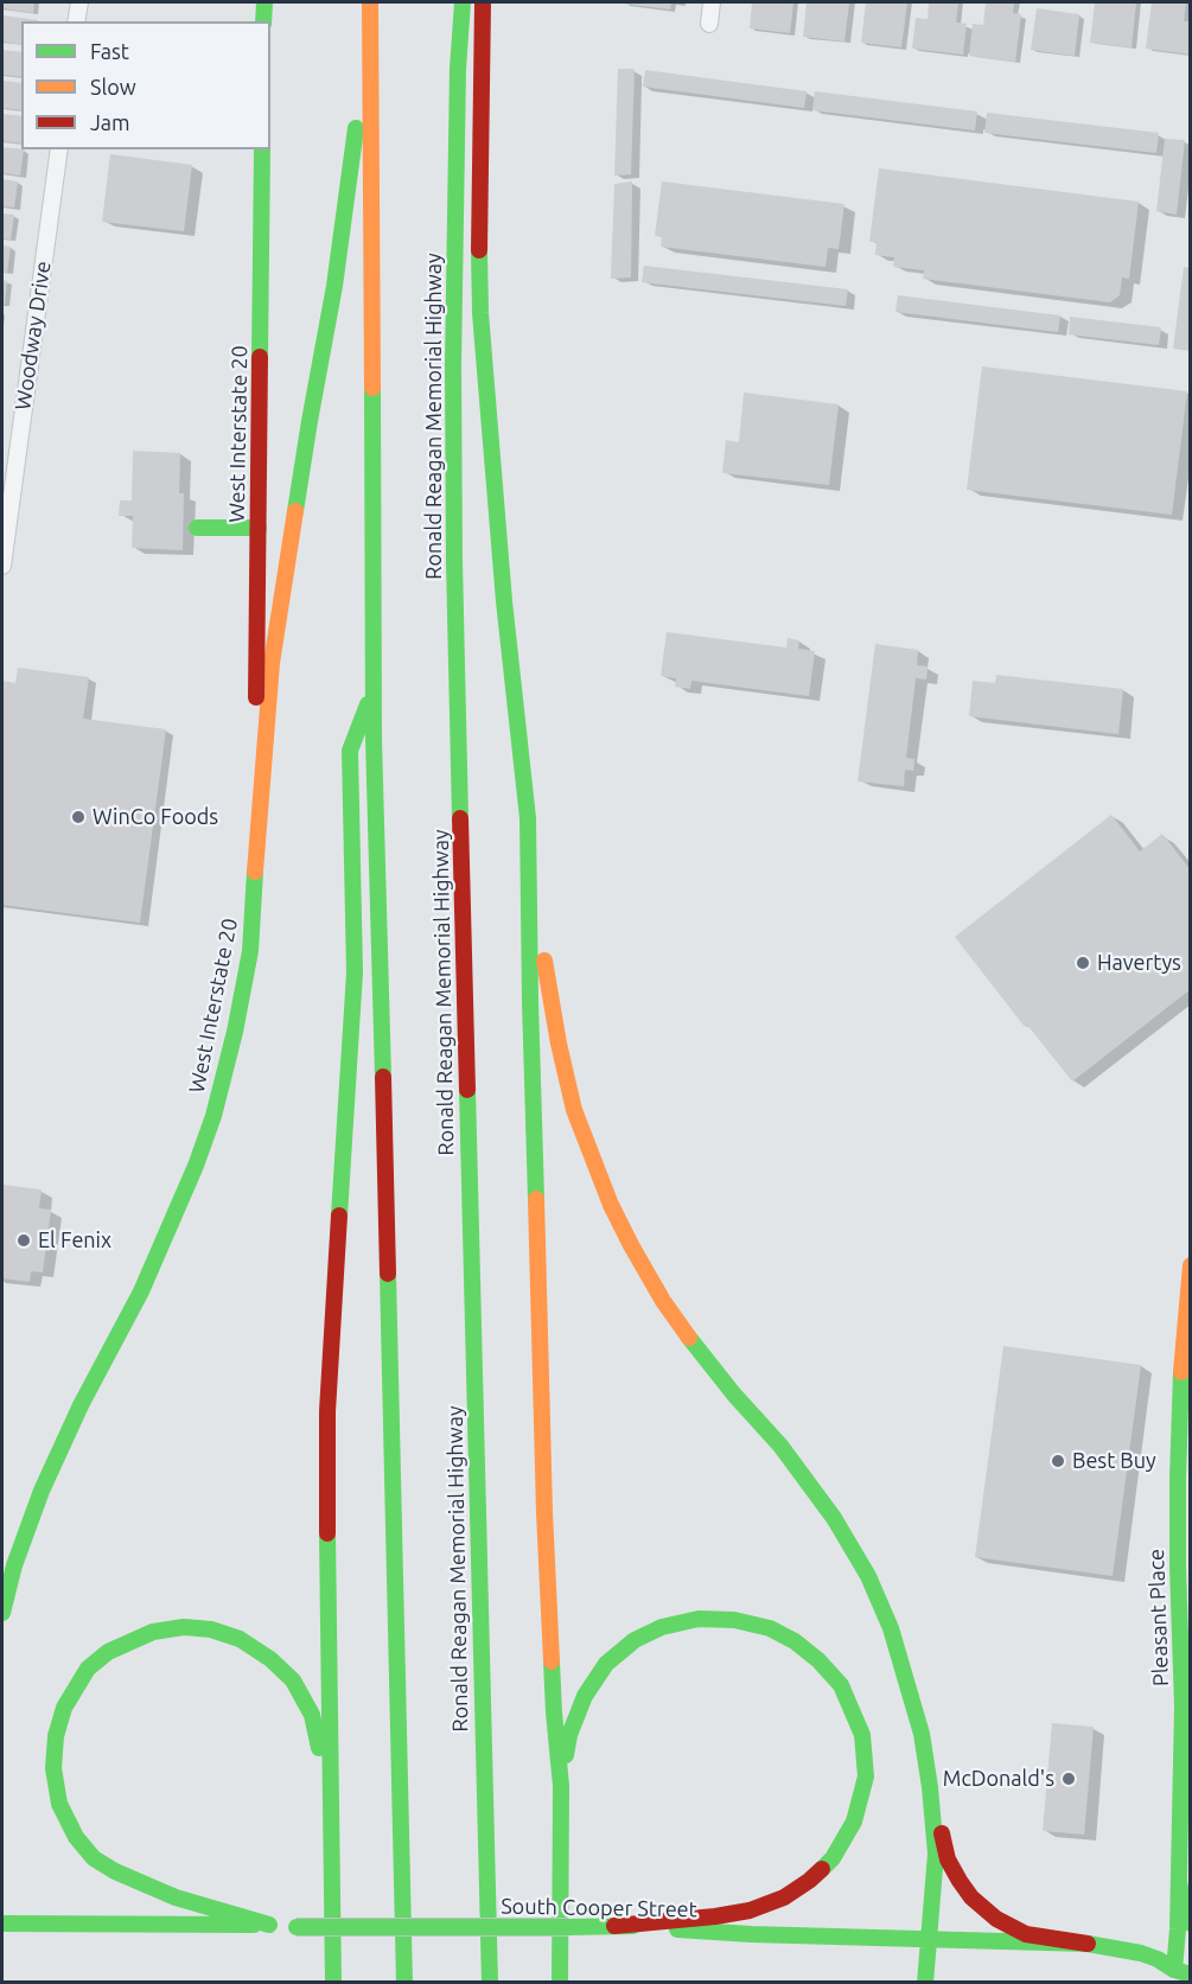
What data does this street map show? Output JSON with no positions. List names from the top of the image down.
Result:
{
  "streets": {
    "main road": [
      "Ronald Reagan Memorial Highway",
      "West Interstate 20",
      "Pleasant Place",
      "South Cooper Street"
    ],
    "street": ["Woodway Drive"]
  },
  "crossings": [
    ["Pleasant Place", "South Cooper Street"]
  ],
  "places": [
    "WinCo Foods",
    "Havertys",
    "El Fenix",
    "Best Buy",
    "McDonald's"
  ],
  "legend": ["Fast", "Slow", "Jam"]
}
